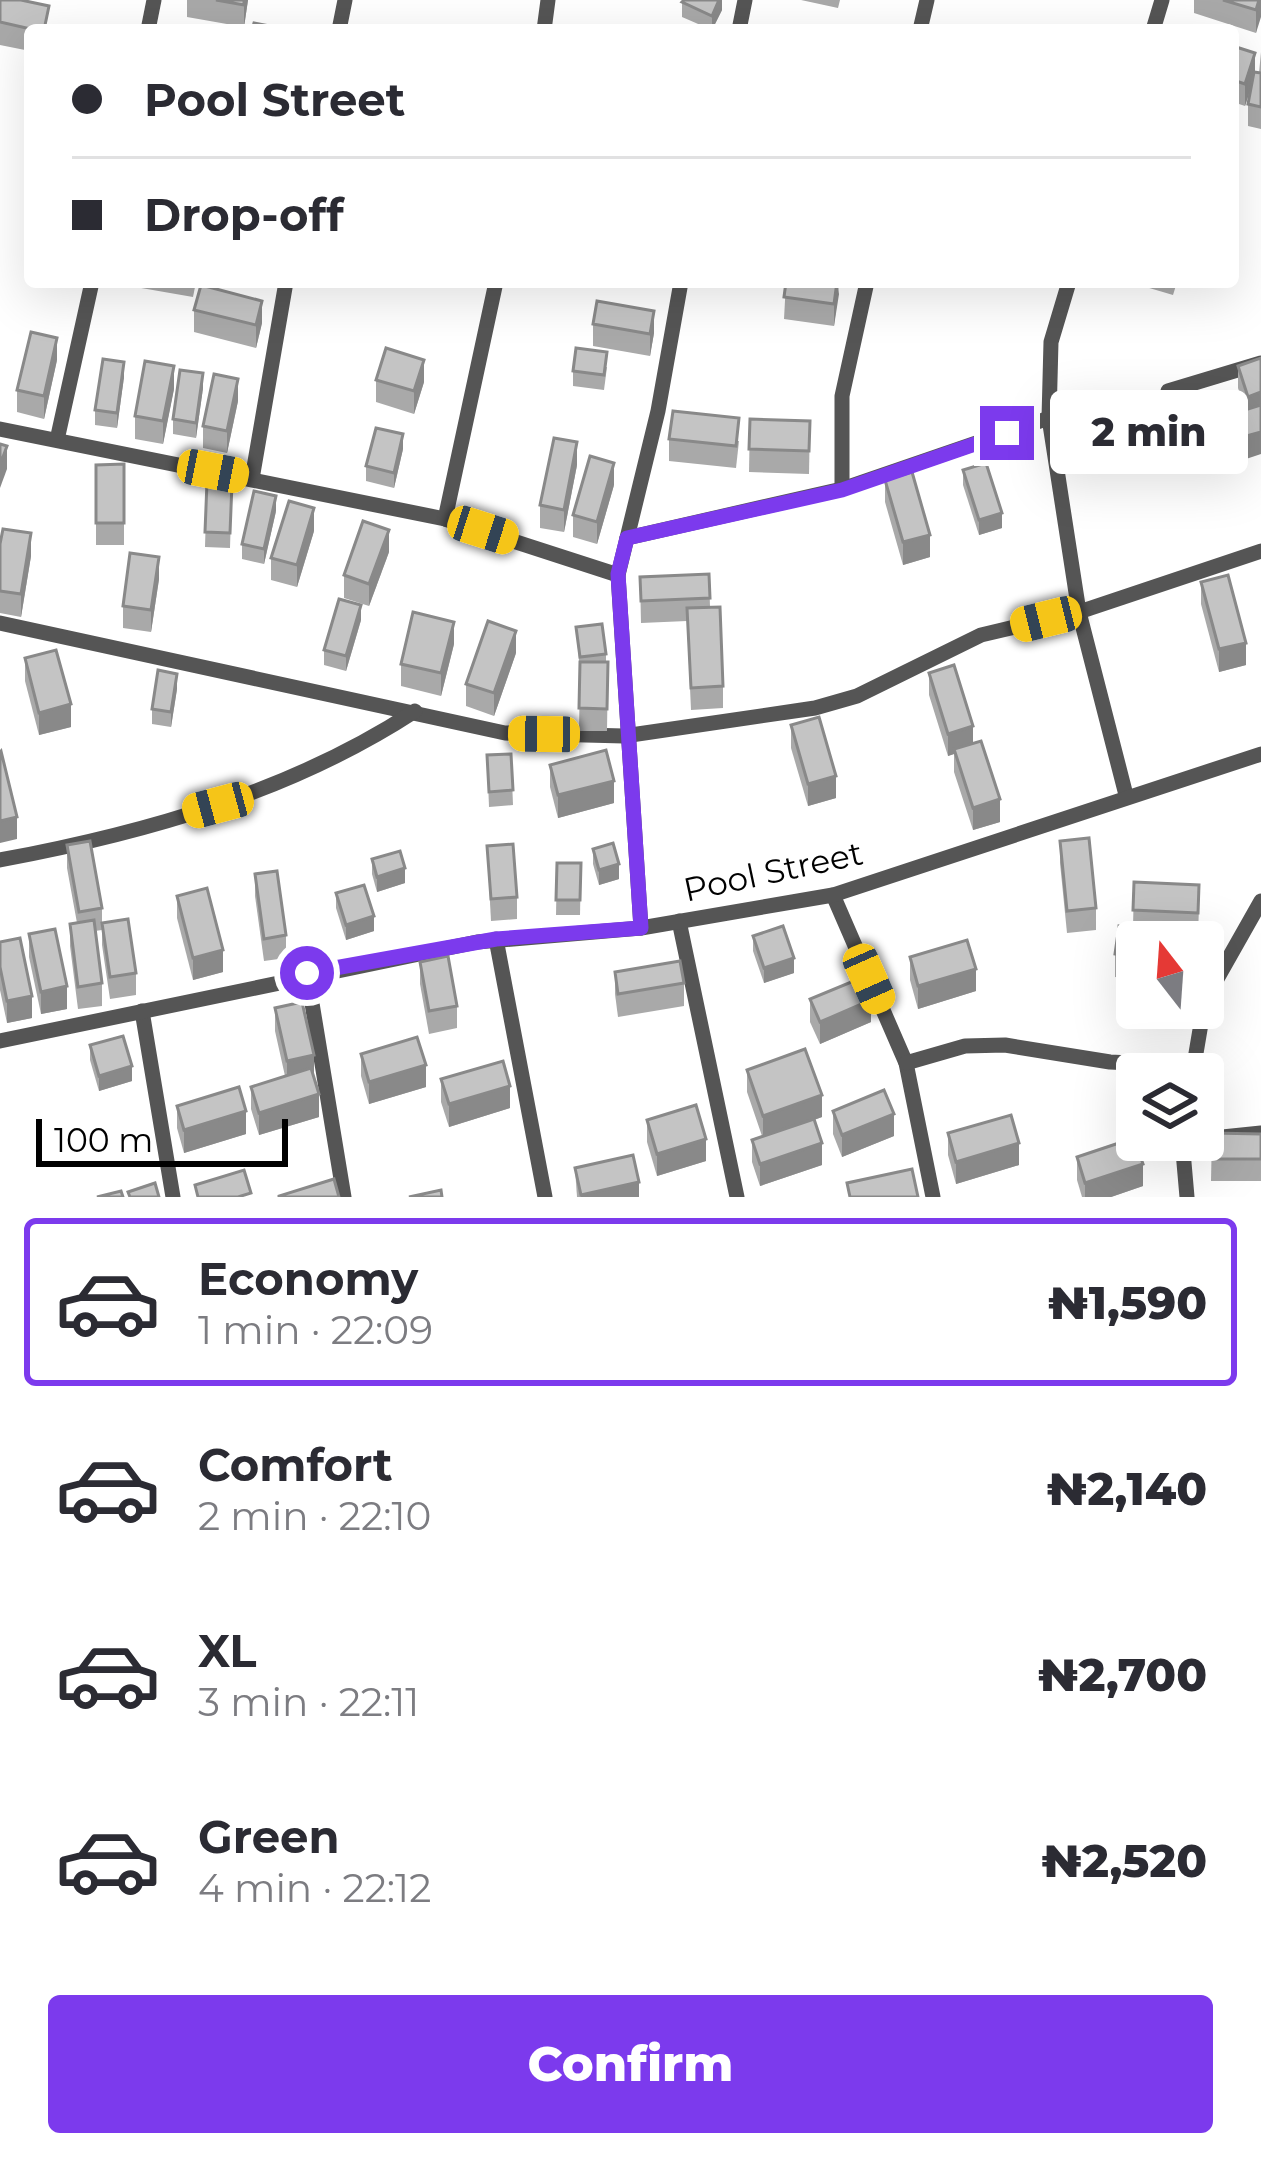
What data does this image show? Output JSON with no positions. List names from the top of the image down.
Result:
{
  "streets": {
    "street": ["Pool Street"]
  },
  "scale_bar": "100 m",
  "north": "top",
  "page": {
    "banner": ["Pool Street", "Drop-off"],
    "bubble": "2 min",
    "scale": "100 m",
    "list": [
      {
        "name": "Economy",
        "note": "1 min · 22:09",
        "value": "₦1,590"
      },
      {
        "name": "Comfort",
        "note": "2 min · 22:10",
        "value": "₦2,140"
      },
      {
        "name": "XL",
        "note": "3 min · 22:11",
        "value": "₦2,700"
      },
      {
        "name": "Green",
        "note": "4 min · 22:12",
        "value": "₦2,520"
      }
    ],
    "buttons": "Confirm"
  }
}
